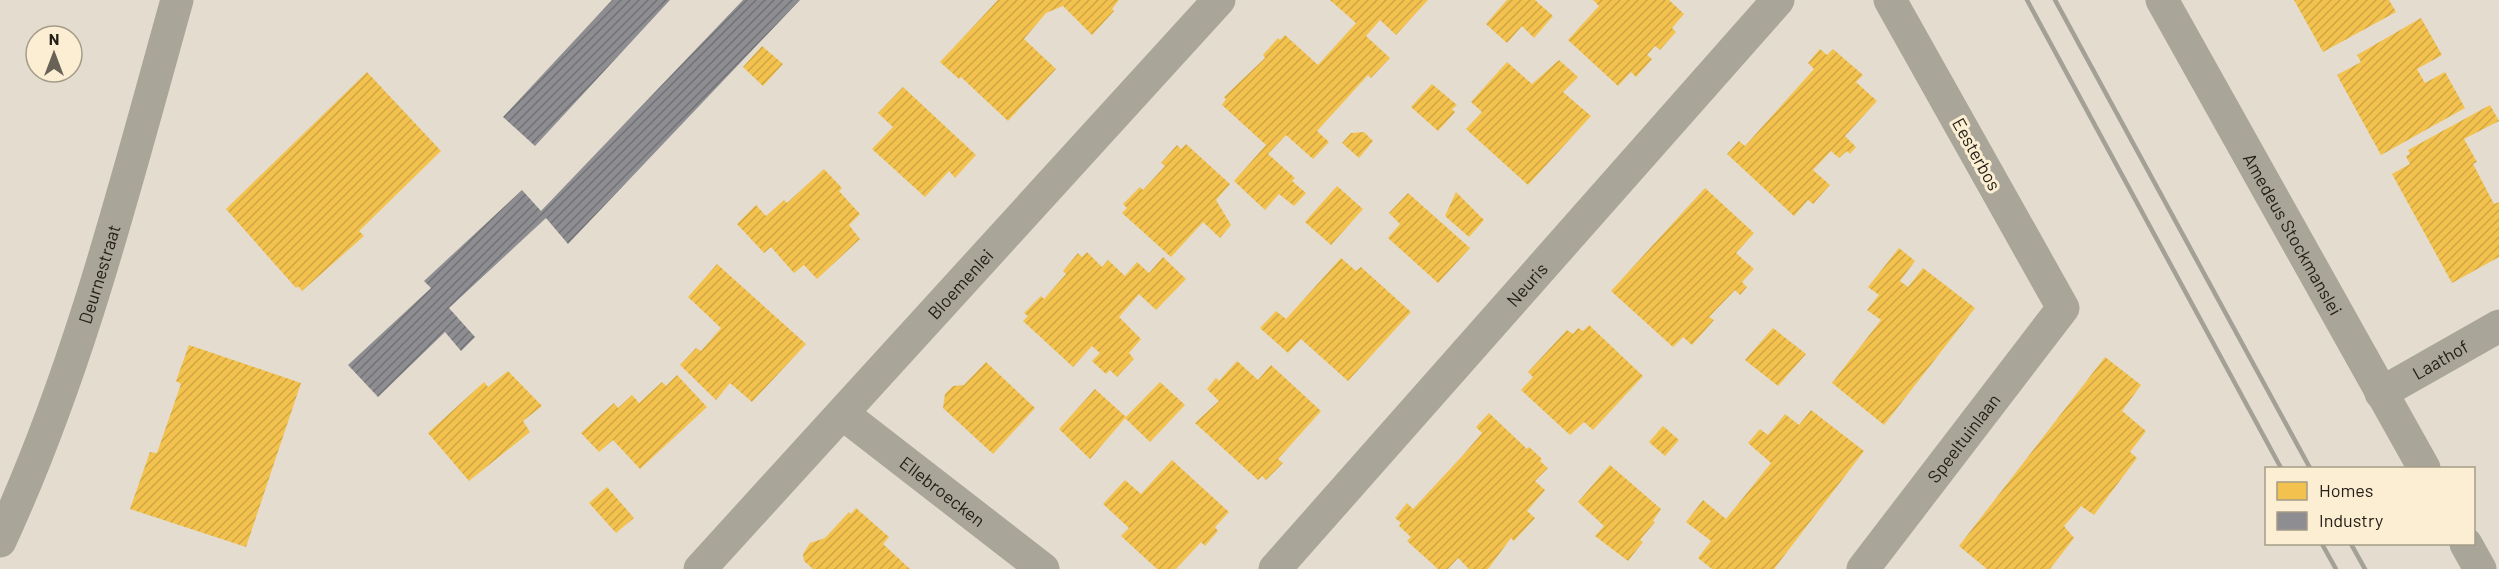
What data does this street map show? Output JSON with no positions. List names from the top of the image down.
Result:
{
  "streets": {
    "street": [
      "Eesterbos",
      "Amedeus Stockmanslei",
      "Deurnestraat",
      "Neuris",
      "Bloemenlei",
      "Laathof",
      "Speeltuinlaan",
      "Ellebroecken"
    ]
  },
  "crossings": [
    ["Eesterbos", "Speeltuinlaan"],
    ["Amedeus Stockmanslei", "Laathof"],
    ["Bloemenlei", "Ellebroecken"]
  ],
  "legend": ["Homes", "Industry"],
  "north": "top"
}
